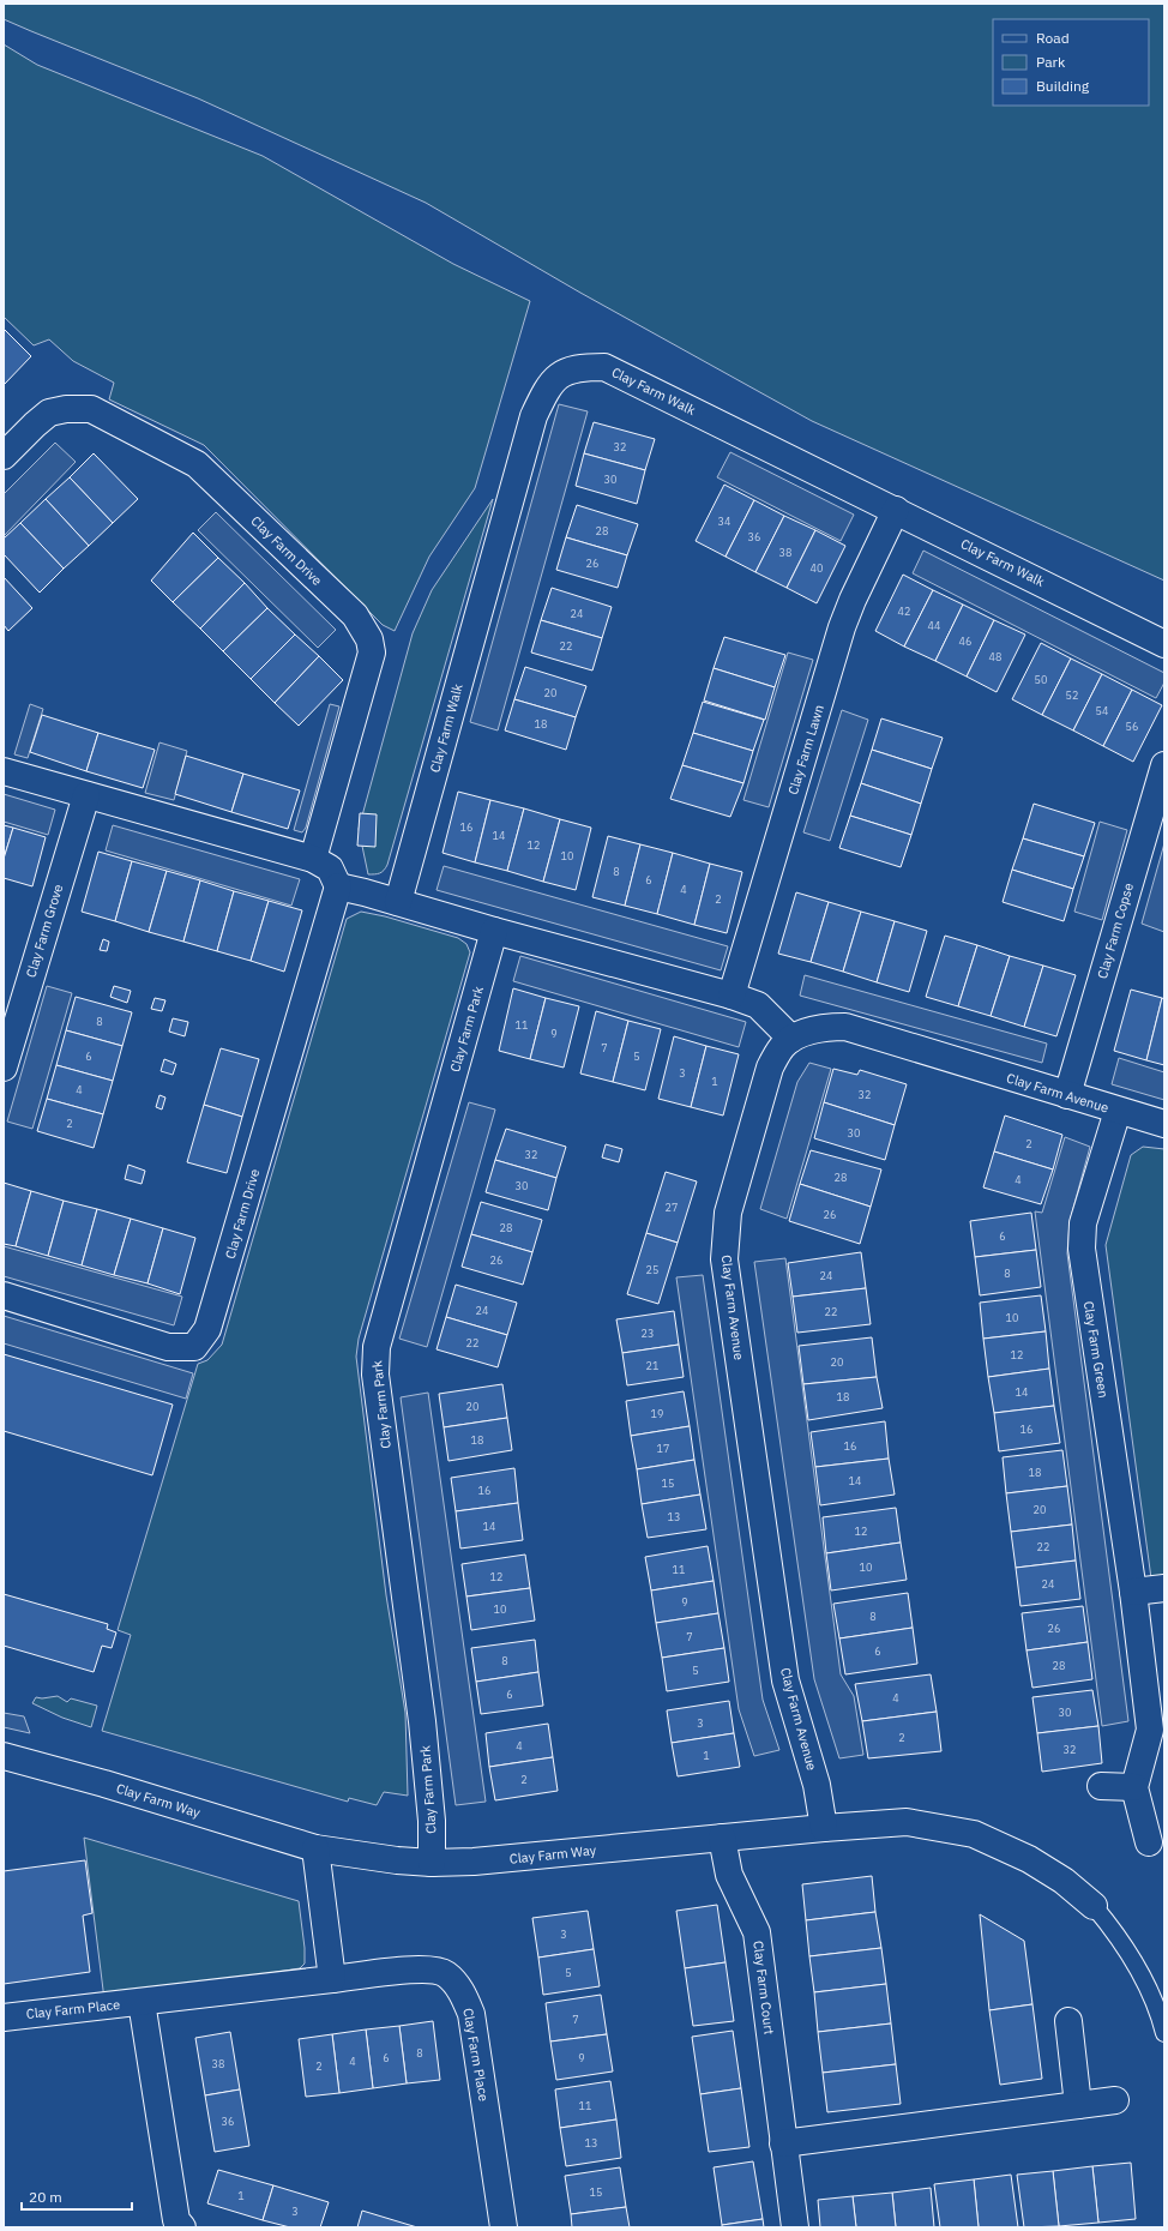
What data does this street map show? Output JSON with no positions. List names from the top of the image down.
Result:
{
  "streets": {
    "street": [
      "Clay Farm Walk",
      "Clay Farm Drive",
      "Clay Farm Lawn",
      "Clay Farm Grove",
      "Clay Farm Copse",
      "Clay Farm Park",
      "Clay Farm Avenue",
      "Clay Farm Green",
      "Clay Farm Way",
      "Clay Farm Court",
      "Clay Farm Place"
    ]
  },
  "crossings": [
    ["Clay Farm Walk", "Clay Farm Lawn"],
    ["Clay Farm Copse", "Clay Farm Avenue"],
    ["Clay Farm Park", "Clay Farm Way"],
    ["Clay Farm Avenue", "Clay Farm Green"],
    ["Clay Farm Avenue", "Clay Farm Way"],
    ["Clay Farm Way", "Clay Farm Court"]
  ],
  "house_numbers": [
    "32",
    "30",
    "34",
    "28",
    "36",
    "38",
    "26",
    "40",
    "42",
    "24",
    "44",
    "46",
    "22",
    "48",
    "50",
    "20",
    "52",
    "54",
    "18",
    "56",
    "16",
    "14",
    "12",
    "10",
    "8",
    "6",
    "4",
    "2",
    "8",
    "11",
    "9",
    "7",
    "6",
    "5",
    "3",
    "1",
    "4",
    "32",
    "2",
    "30",
    "2",
    "32",
    "28",
    "4",
    "30",
    "27",
    "26",
    "28",
    "6",
    "26",
    "25",
    "8",
    "24",
    "24",
    "22",
    "10",
    "23",
    "22",
    "12",
    "20",
    "21",
    "14",
    "18",
    "20",
    "19",
    "16",
    "18",
    "16",
    "17",
    "18",
    "14",
    "15",
    "16",
    "20",
    "13",
    "14",
    "12",
    "22",
    "10",
    "11",
    "12",
    "24",
    "9",
    "10",
    "8",
    "26",
    "7",
    "6",
    "8",
    "28",
    "5",
    "6",
    "4",
    "30",
    "3",
    "2",
    "4",
    "32",
    "1",
    "2",
    "3",
    "5",
    "7",
    "8",
    "6",
    "9",
    "4",
    "38",
    "2",
    "11",
    "36",
    "13",
    "15",
    "1",
    "3"
  ],
  "legend": ["Road", "Park", "Building"],
  "scale_bar": "20 m"
}
